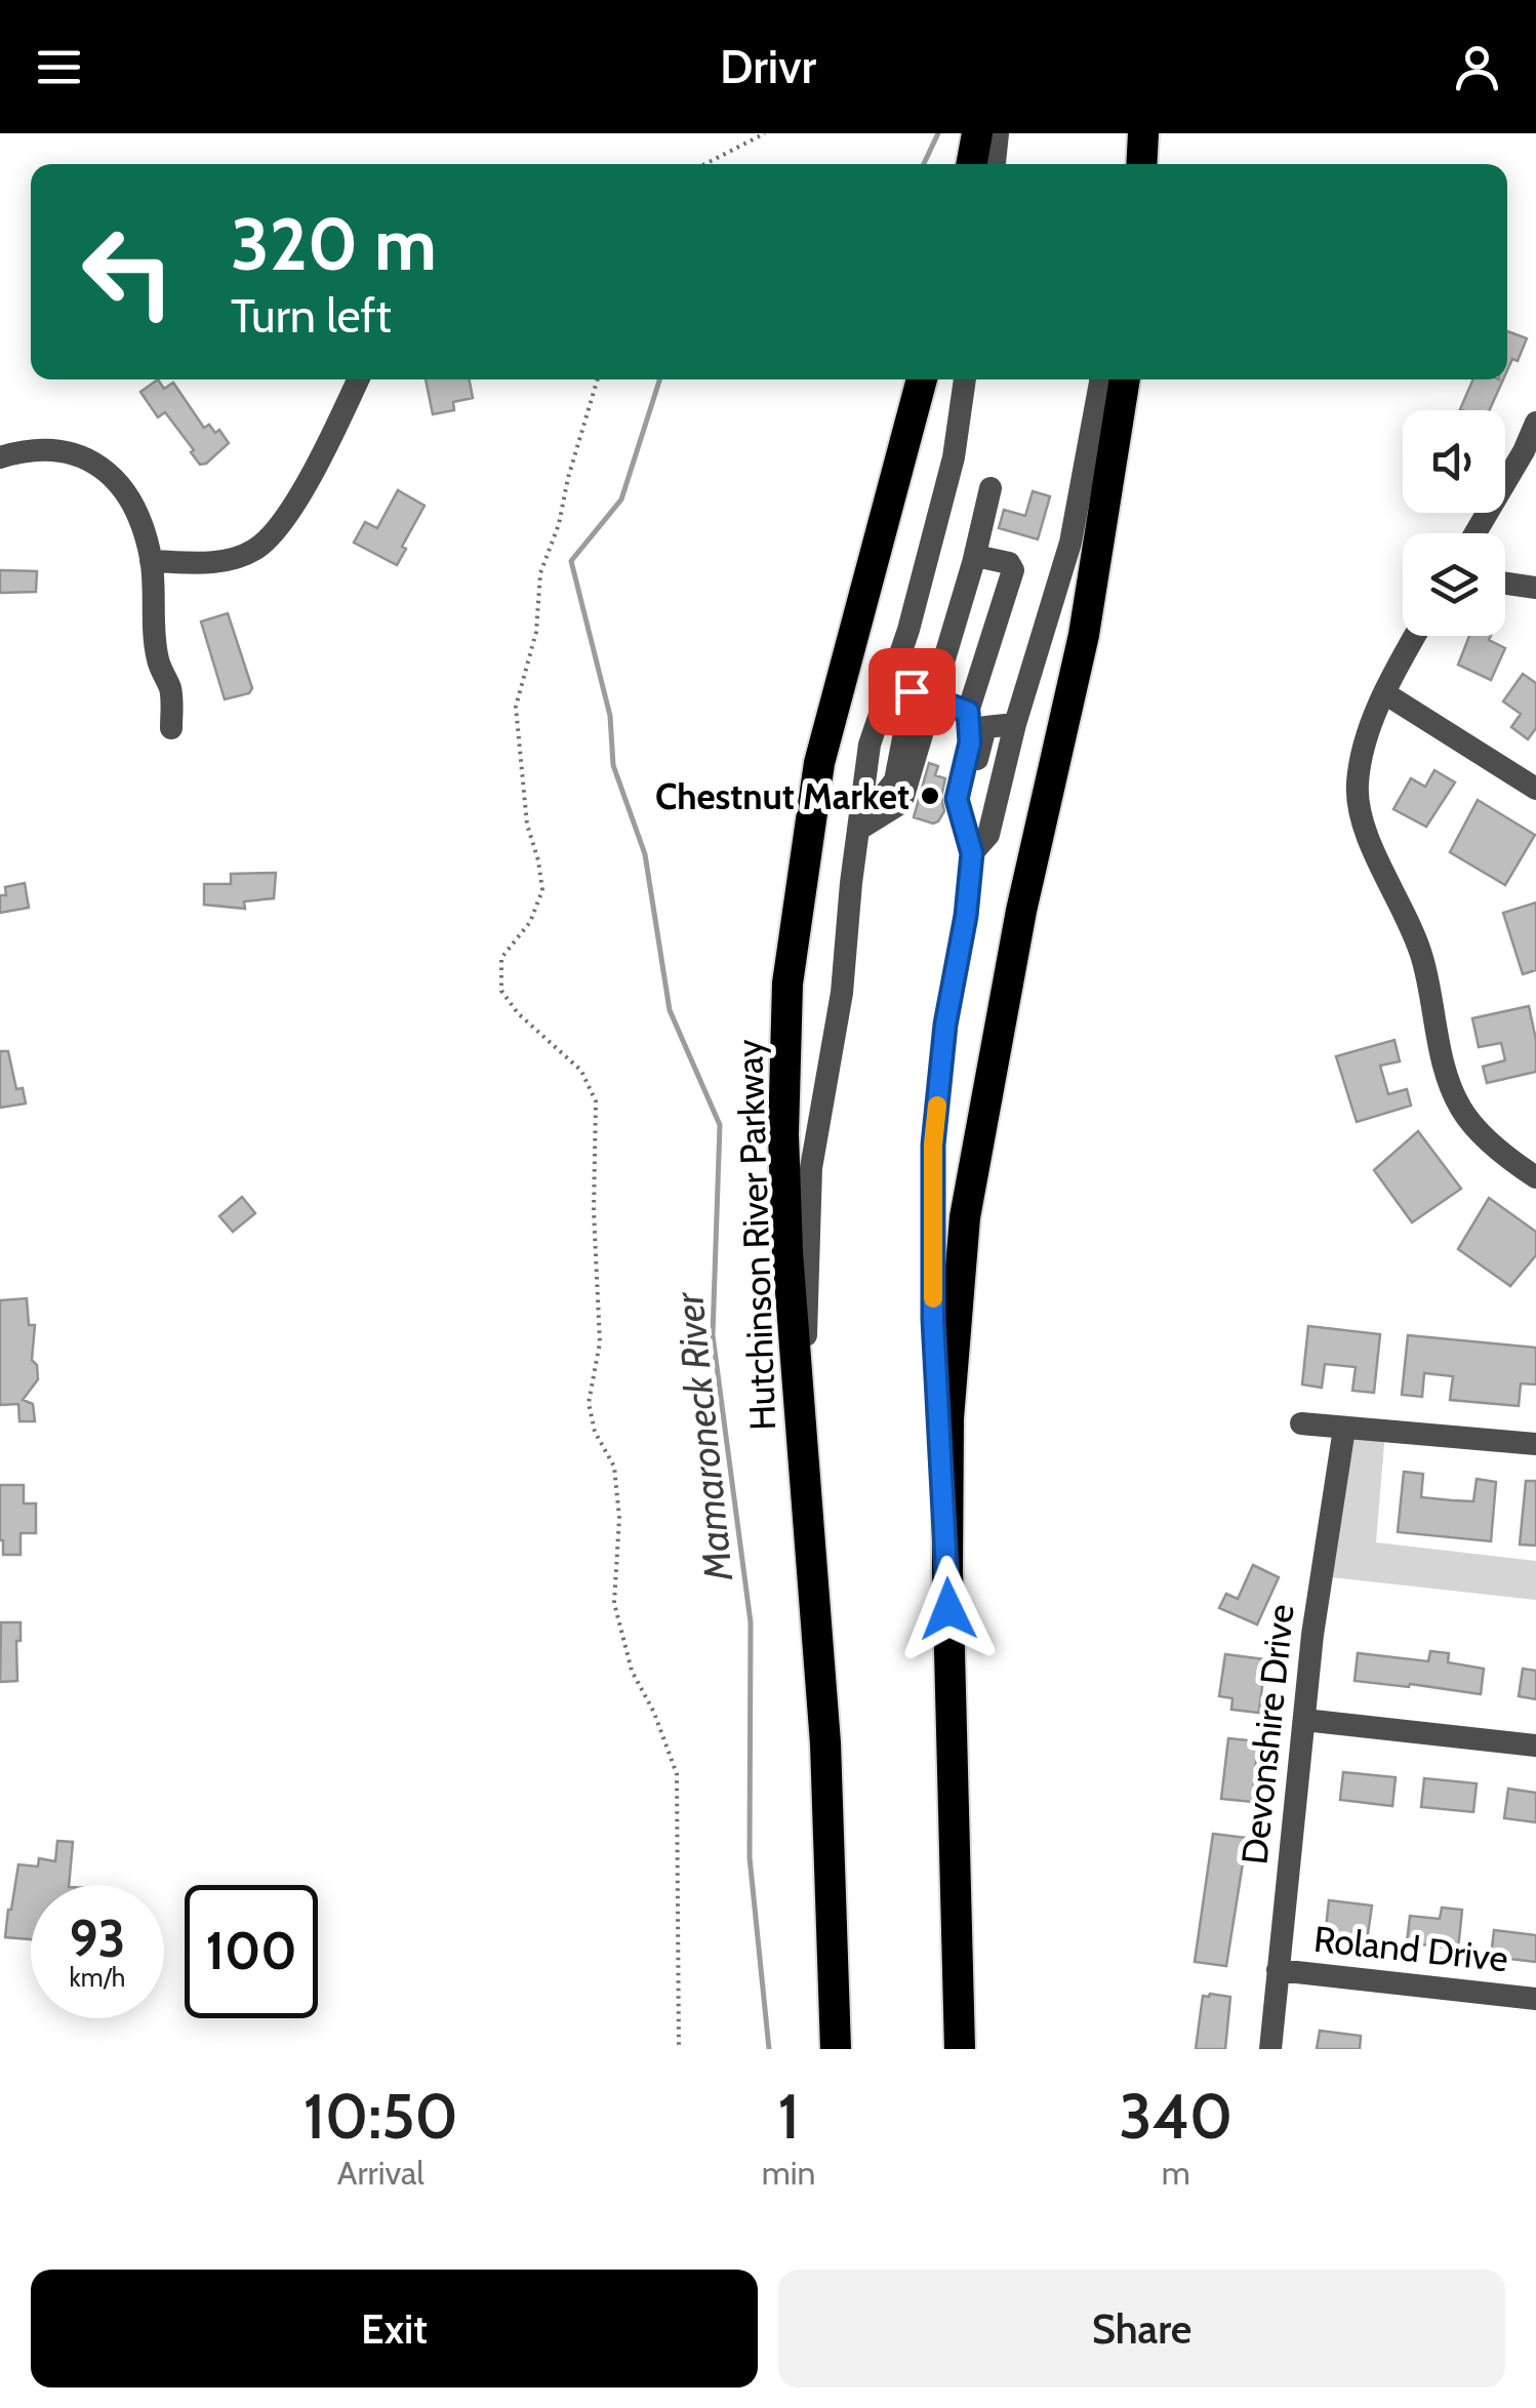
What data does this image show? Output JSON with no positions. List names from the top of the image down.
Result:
{
  "streets": {
    "highway": ["Hutchinson River Parkway"],
    "street": ["Devonshire Drive", "Roland Drive"]
  },
  "crossings": [
    ["Devonshire Drive", "Roland Drive"]
  ],
  "water": ["Mamaroneck River"],
  "places": ["Chestnut Market"],
  "page": {
    "header": "Drivr",
    "turn": ["320 m", "Turn left"],
    "speed": "93 km/h",
    "limit": "100",
    "eta": [
      "10:50",
      "Arrival",
      "1",
      "min",
      "340",
      "m"
    ],
    "buttons": ["Exit", "Share"]
  }
}
